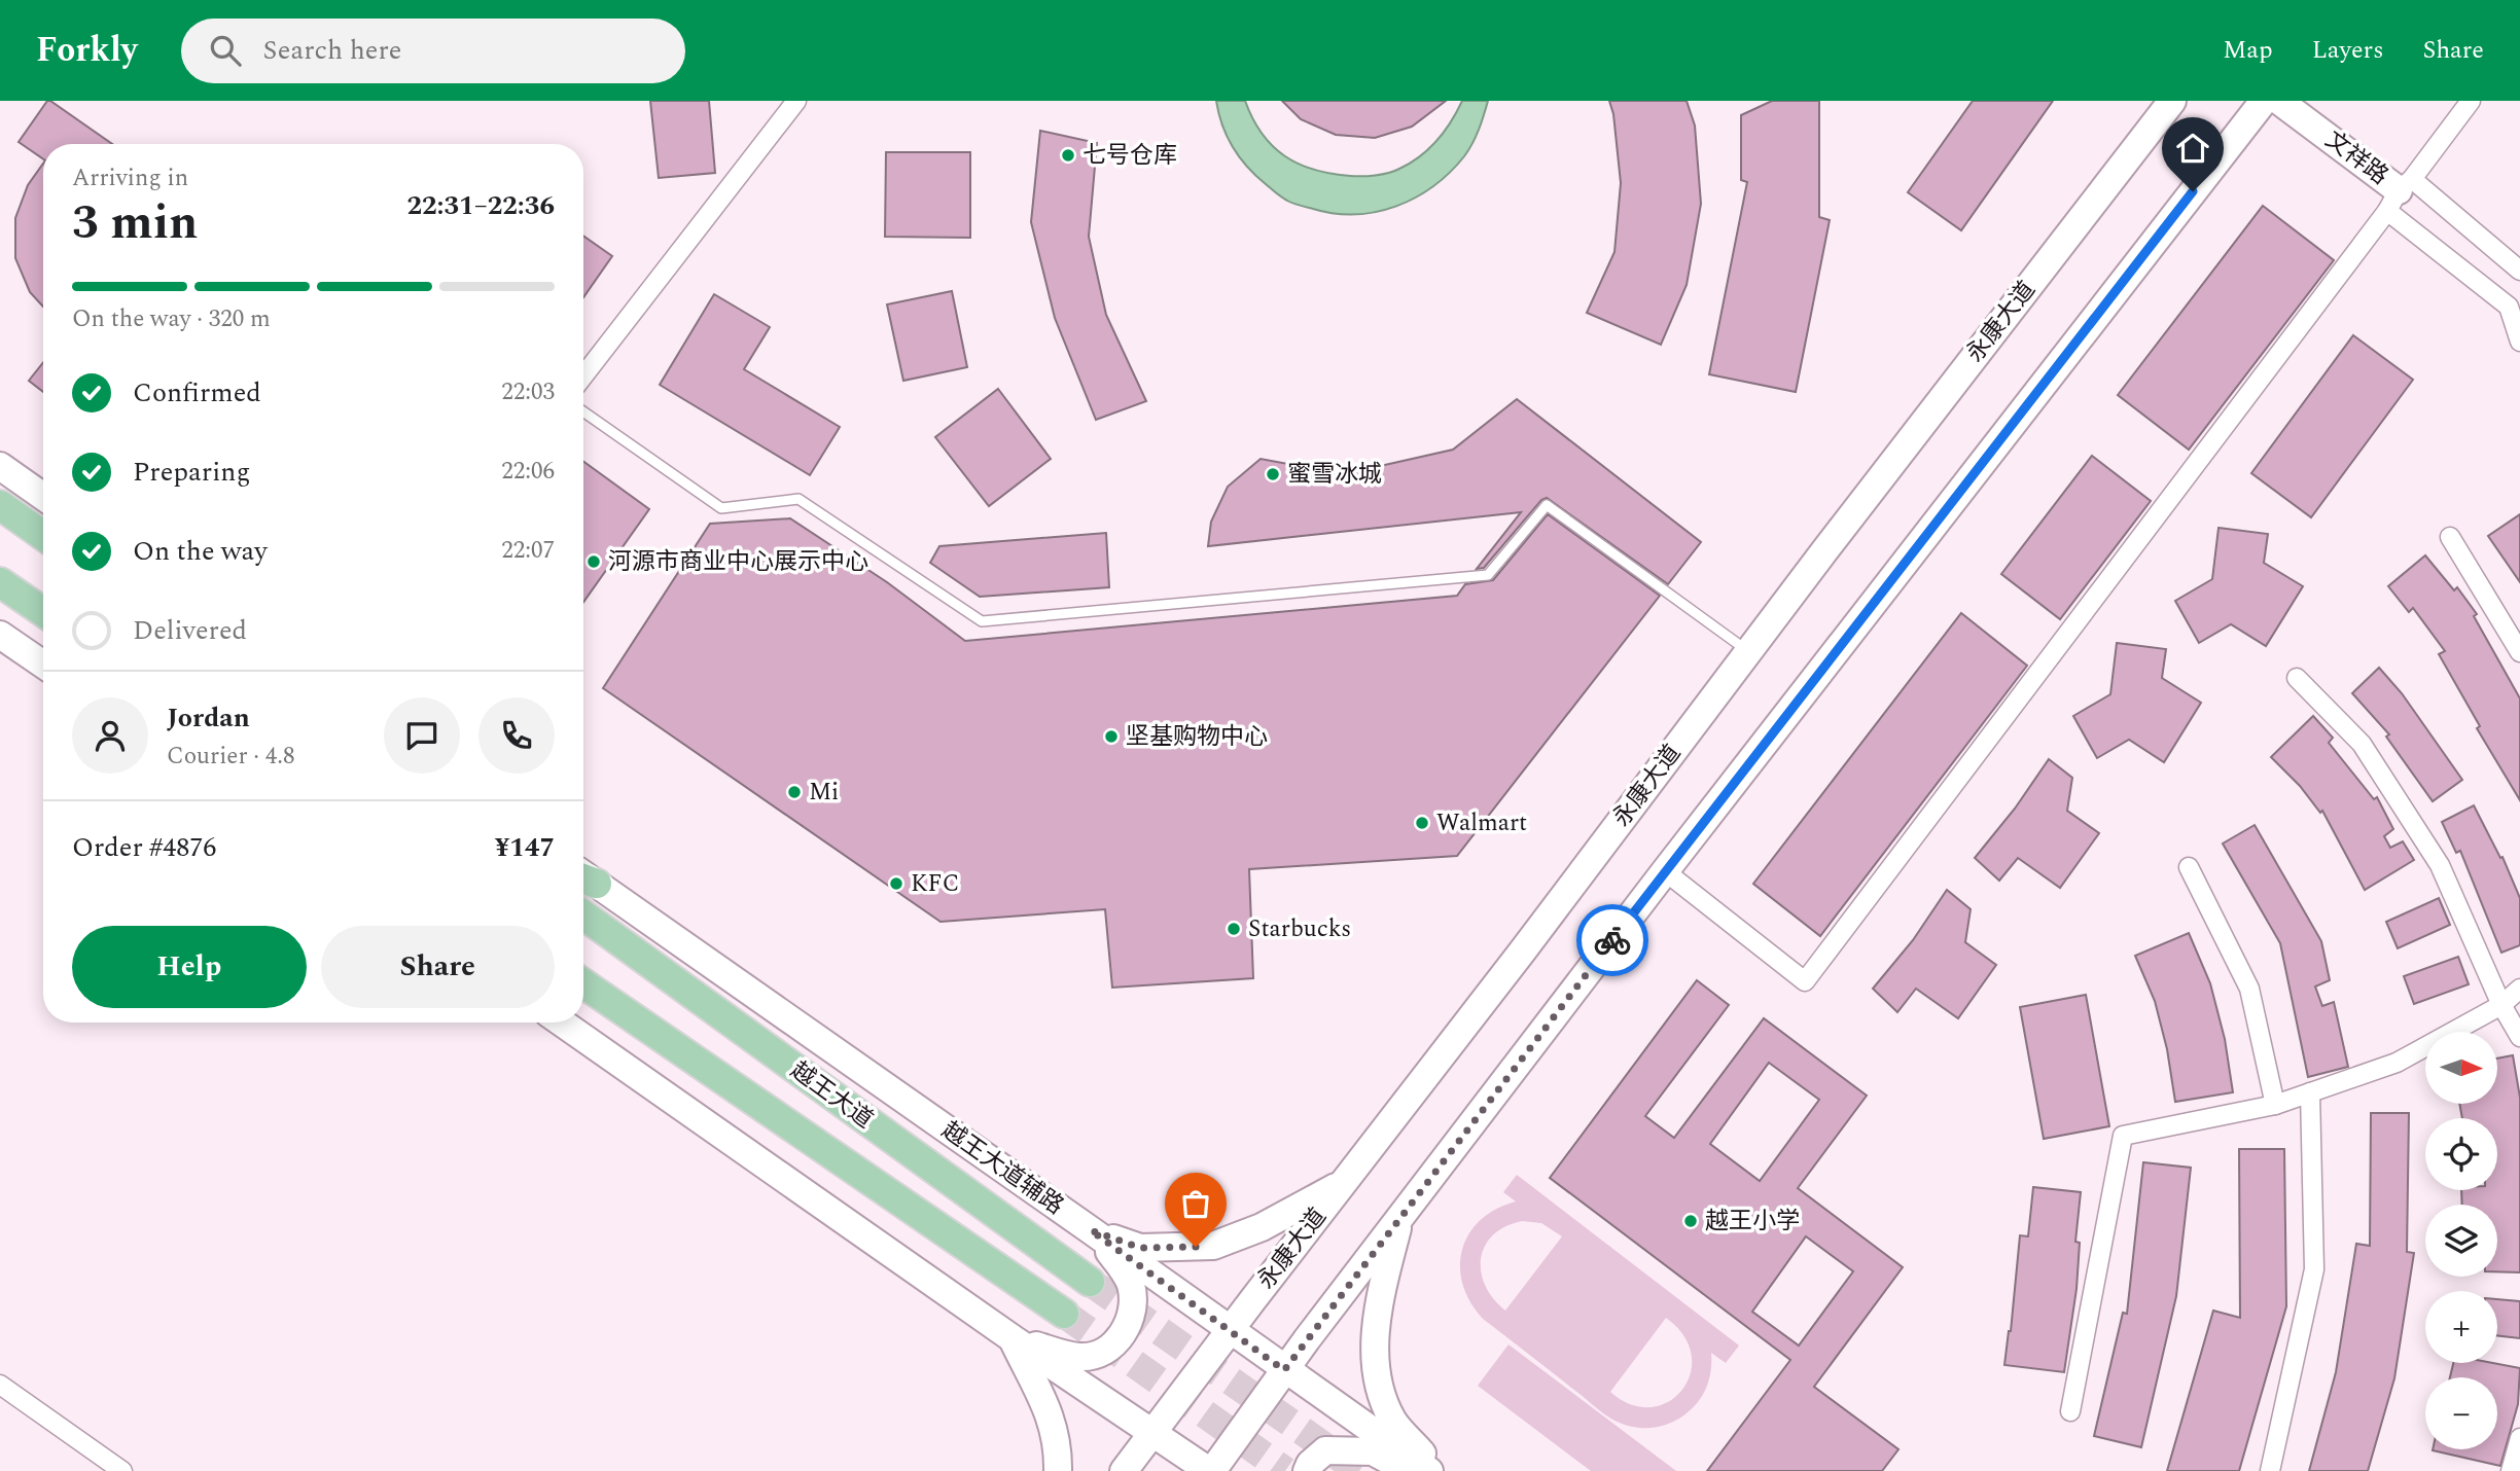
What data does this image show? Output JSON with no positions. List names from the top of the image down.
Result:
{
  "streets": {
    "main road": [
      "文祥路",
      "永康大道",
      "越王大道",
      "越王大道辅路"
    ]
  },
  "crossings": [
    ["永康大道", "越王大道辅路"]
  ],
  "places": [
    "七号仓库",
    "蜜雪冰城",
    "河源市商业中心展示中心",
    "坚基购物中心",
    "Mi",
    "Walmart",
    "KFC",
    "Starbucks",
    "越王小学"
  ],
  "north": "right",
  "page": {
    "header": "Forkly",
    "search": "Search here",
    "nav": ["Map", "Layers", "Share"],
    "heading": ["3 min", "Arriving in", "22:31–22:36"],
    "panel": [
      "Jordan",
      "Courier · 4.8",
      "Order #4876",
      "¥147"
    ],
    "bar": "On the way · 320 m",
    "list": [
      ["Confirmed", "22:03"],
      ["Preparing", "22:06"],
      ["On the way", "22:07"],
      "Delivered"
    ],
    "buttons": ["Help", "Share"],
    "map_buttons": ["+", "−"]
  }
}
